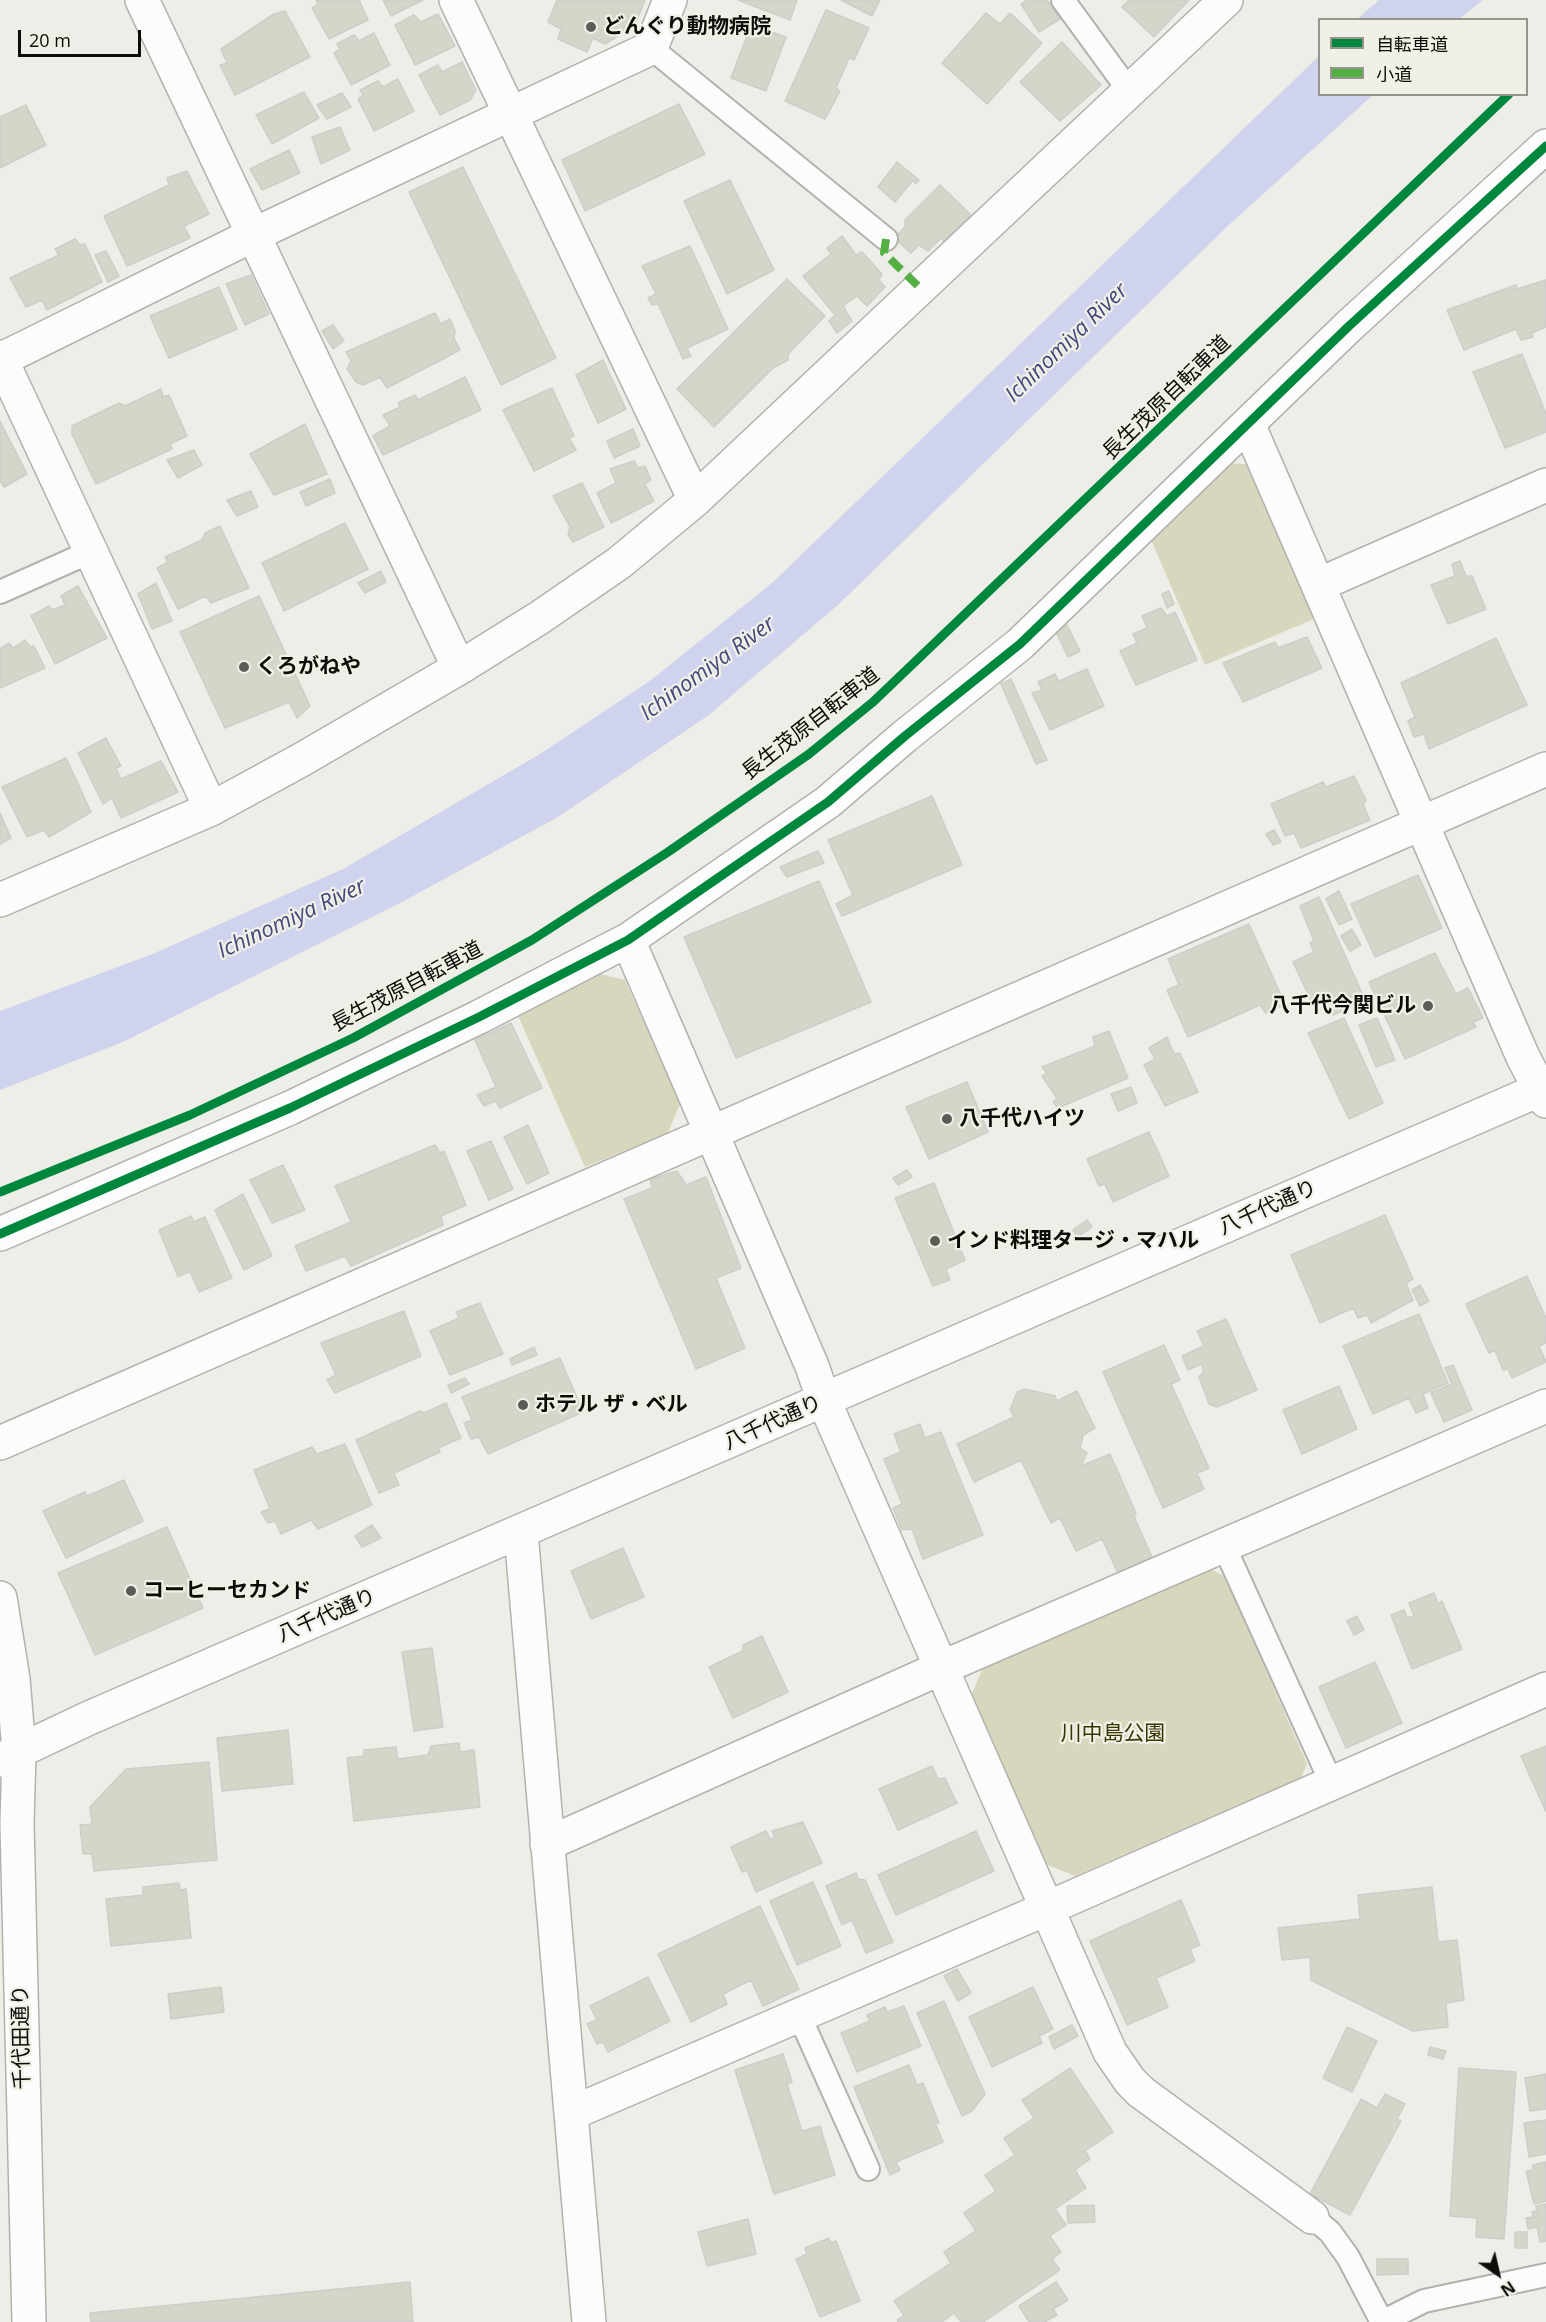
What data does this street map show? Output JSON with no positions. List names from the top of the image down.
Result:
{
  "streets": {
    "street": ["八千代通り", "千代田通り"],
    "cycle path": ["長生茂原自転車道"]
  },
  "crossings": [
    ["八千代通り", "千代田通り"]
  ],
  "water": ["Ichinomiya River"],
  "parks": ["川中島公園"],
  "places": [
    "どんぐり動物病院",
    "くろがねや",
    "八千代今関ビル",
    "八千代ハイツ",
    "インド料理タージ・マハル",
    "ホテル ザ・ベル",
    "コーヒーセカンド"
  ],
  "legend": ["自転車道", "小道"],
  "scale_bar": "20 m",
  "north": "bottom right"
}
